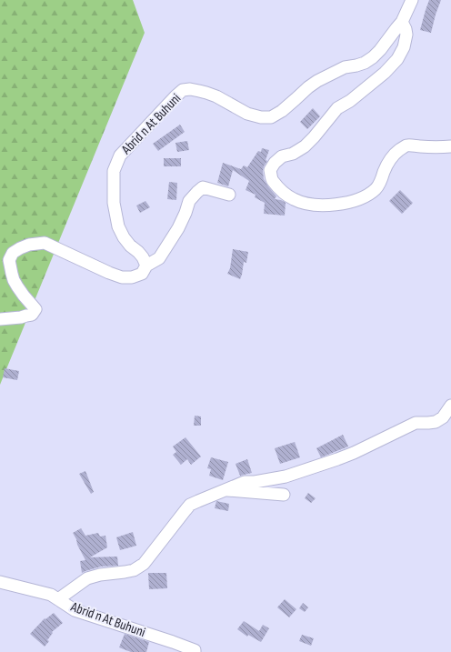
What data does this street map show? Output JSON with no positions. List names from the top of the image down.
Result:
{
  "streets": {
    "street": ["Abrid n At Buhuni"]
  }
}
